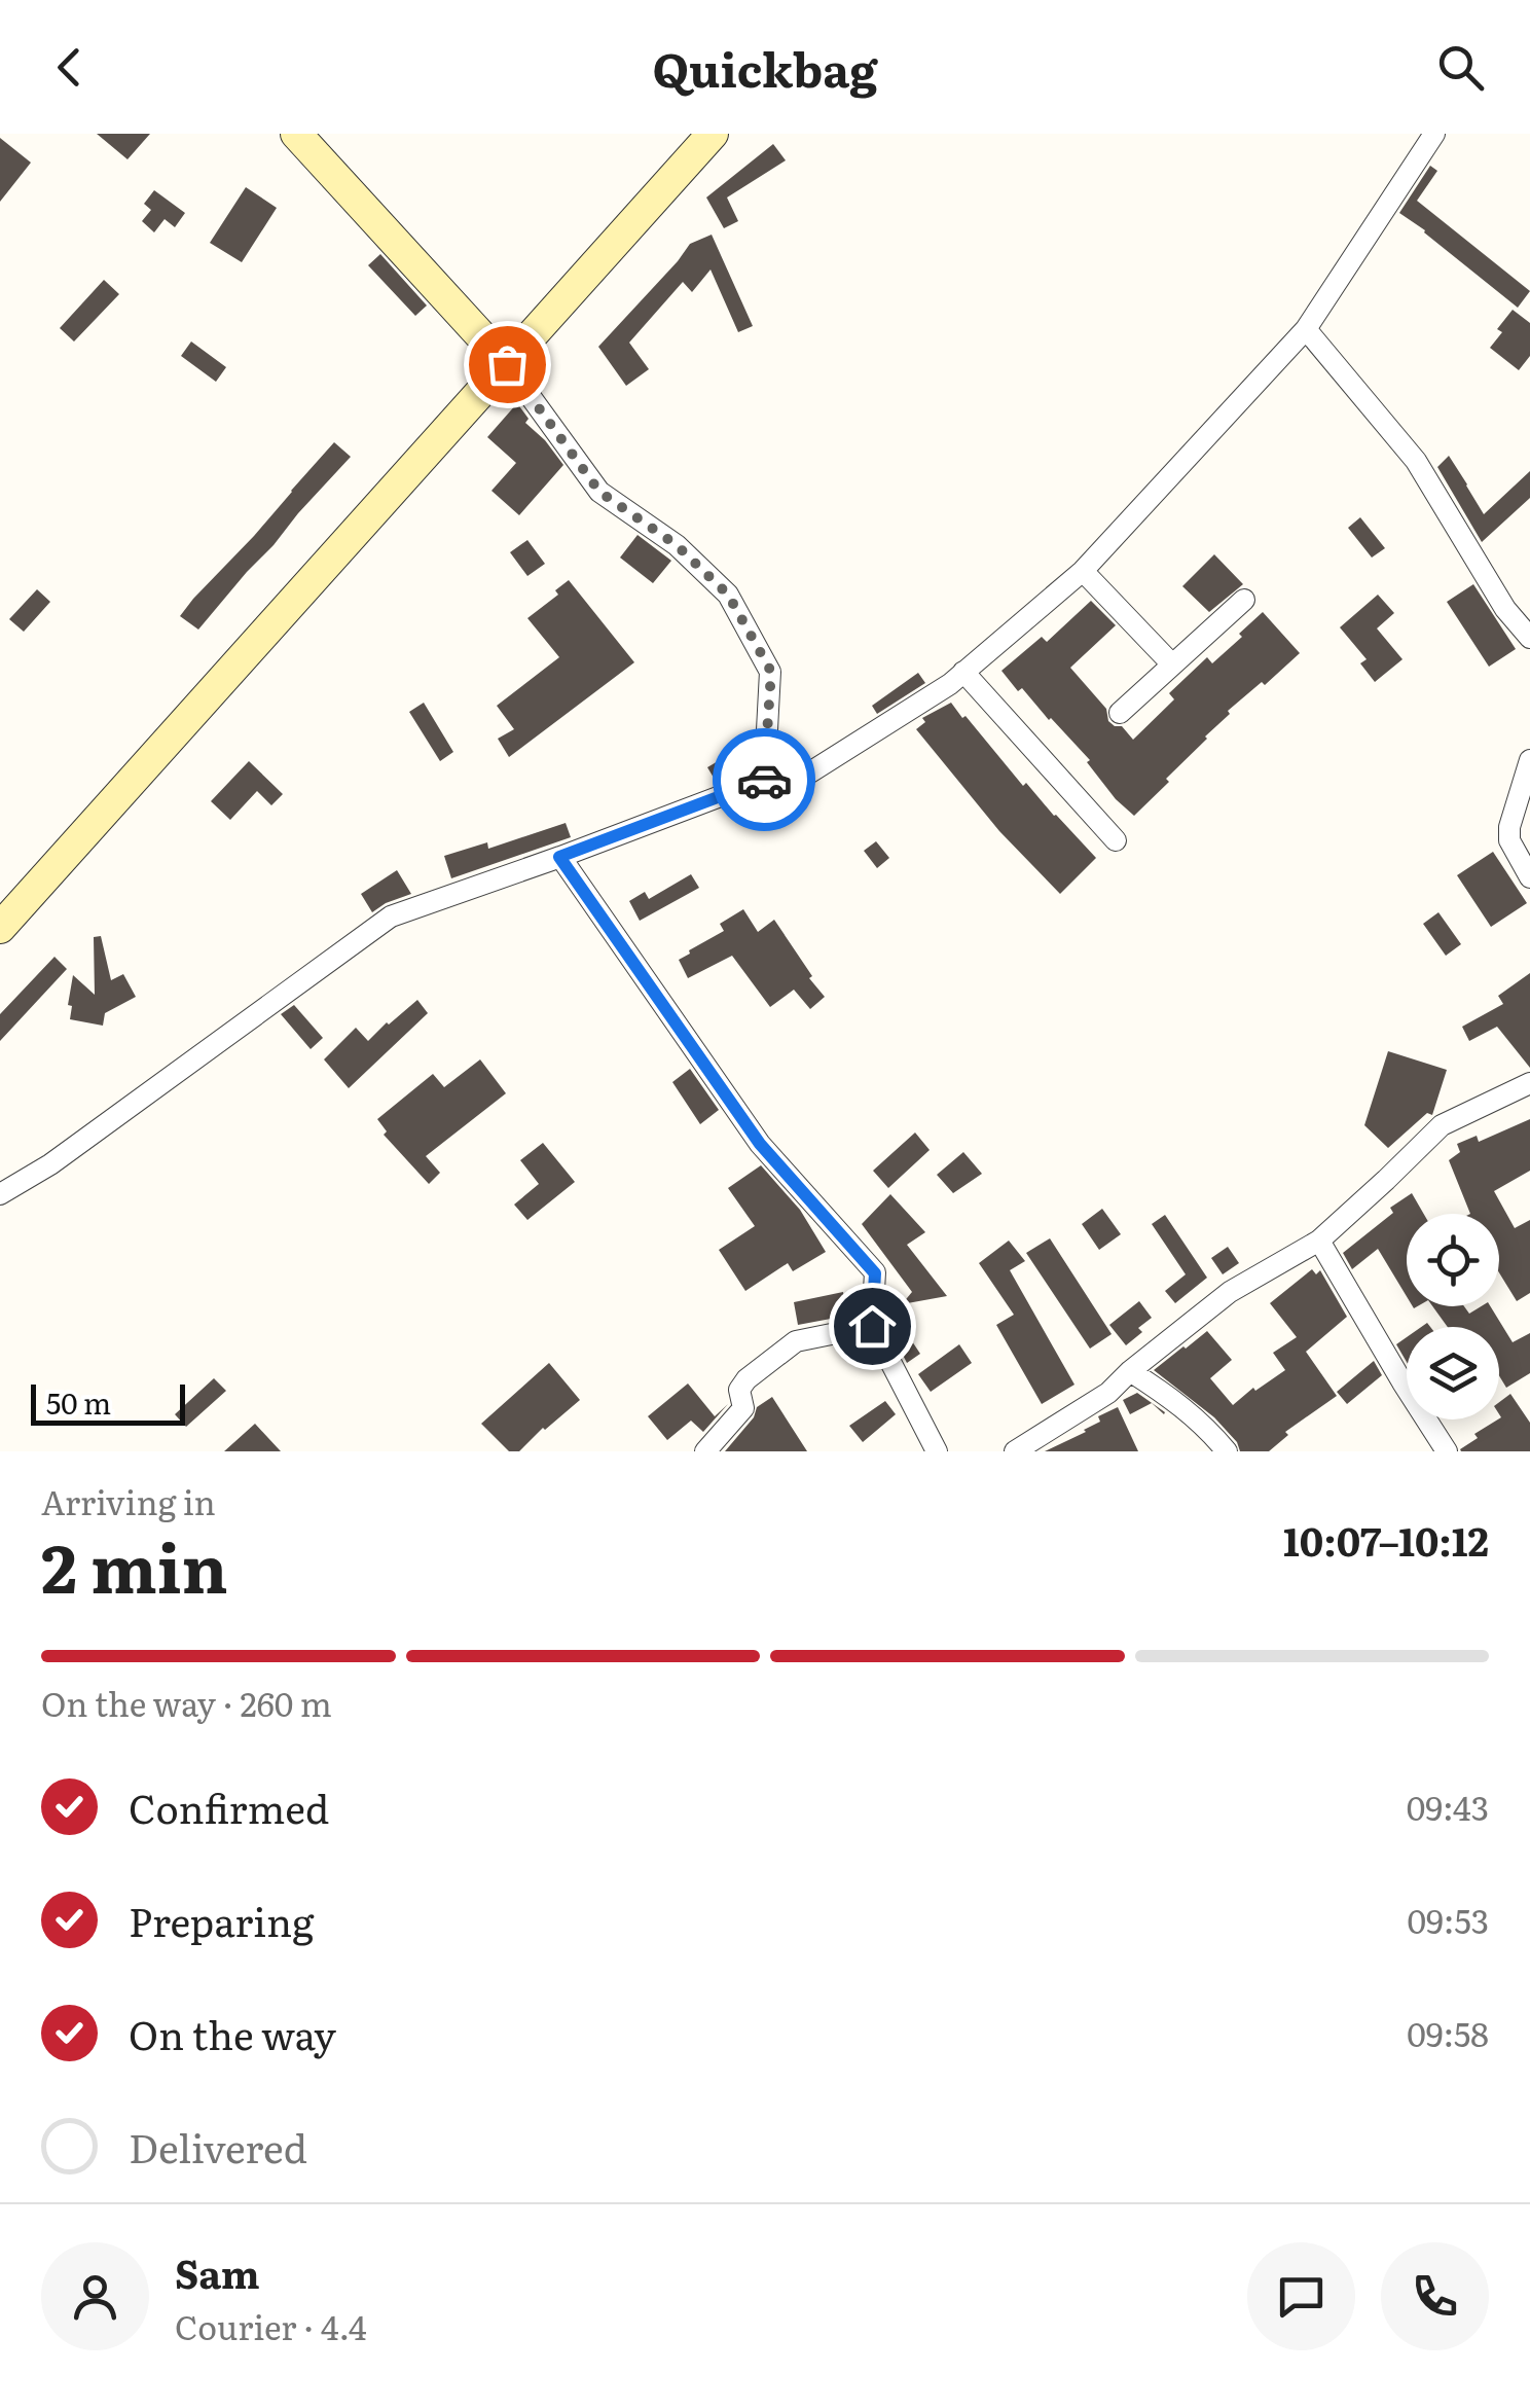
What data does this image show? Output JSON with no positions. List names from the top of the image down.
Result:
{
  "scale_bar": "50 m",
  "page": {
    "header": "Quickbag",
    "scale": "50 m",
    "heading": ["2 min", "Arriving in", "10:07–10:12"],
    "panel": ["Sam", "Courier · 4.4"],
    "bar": "On the way · 260 m",
    "list": [
      ["Confirmed", "09:43"],
      ["Preparing", "09:53"],
      ["On the way", "09:58"],
      "Delivered"
    ]
  }
}
